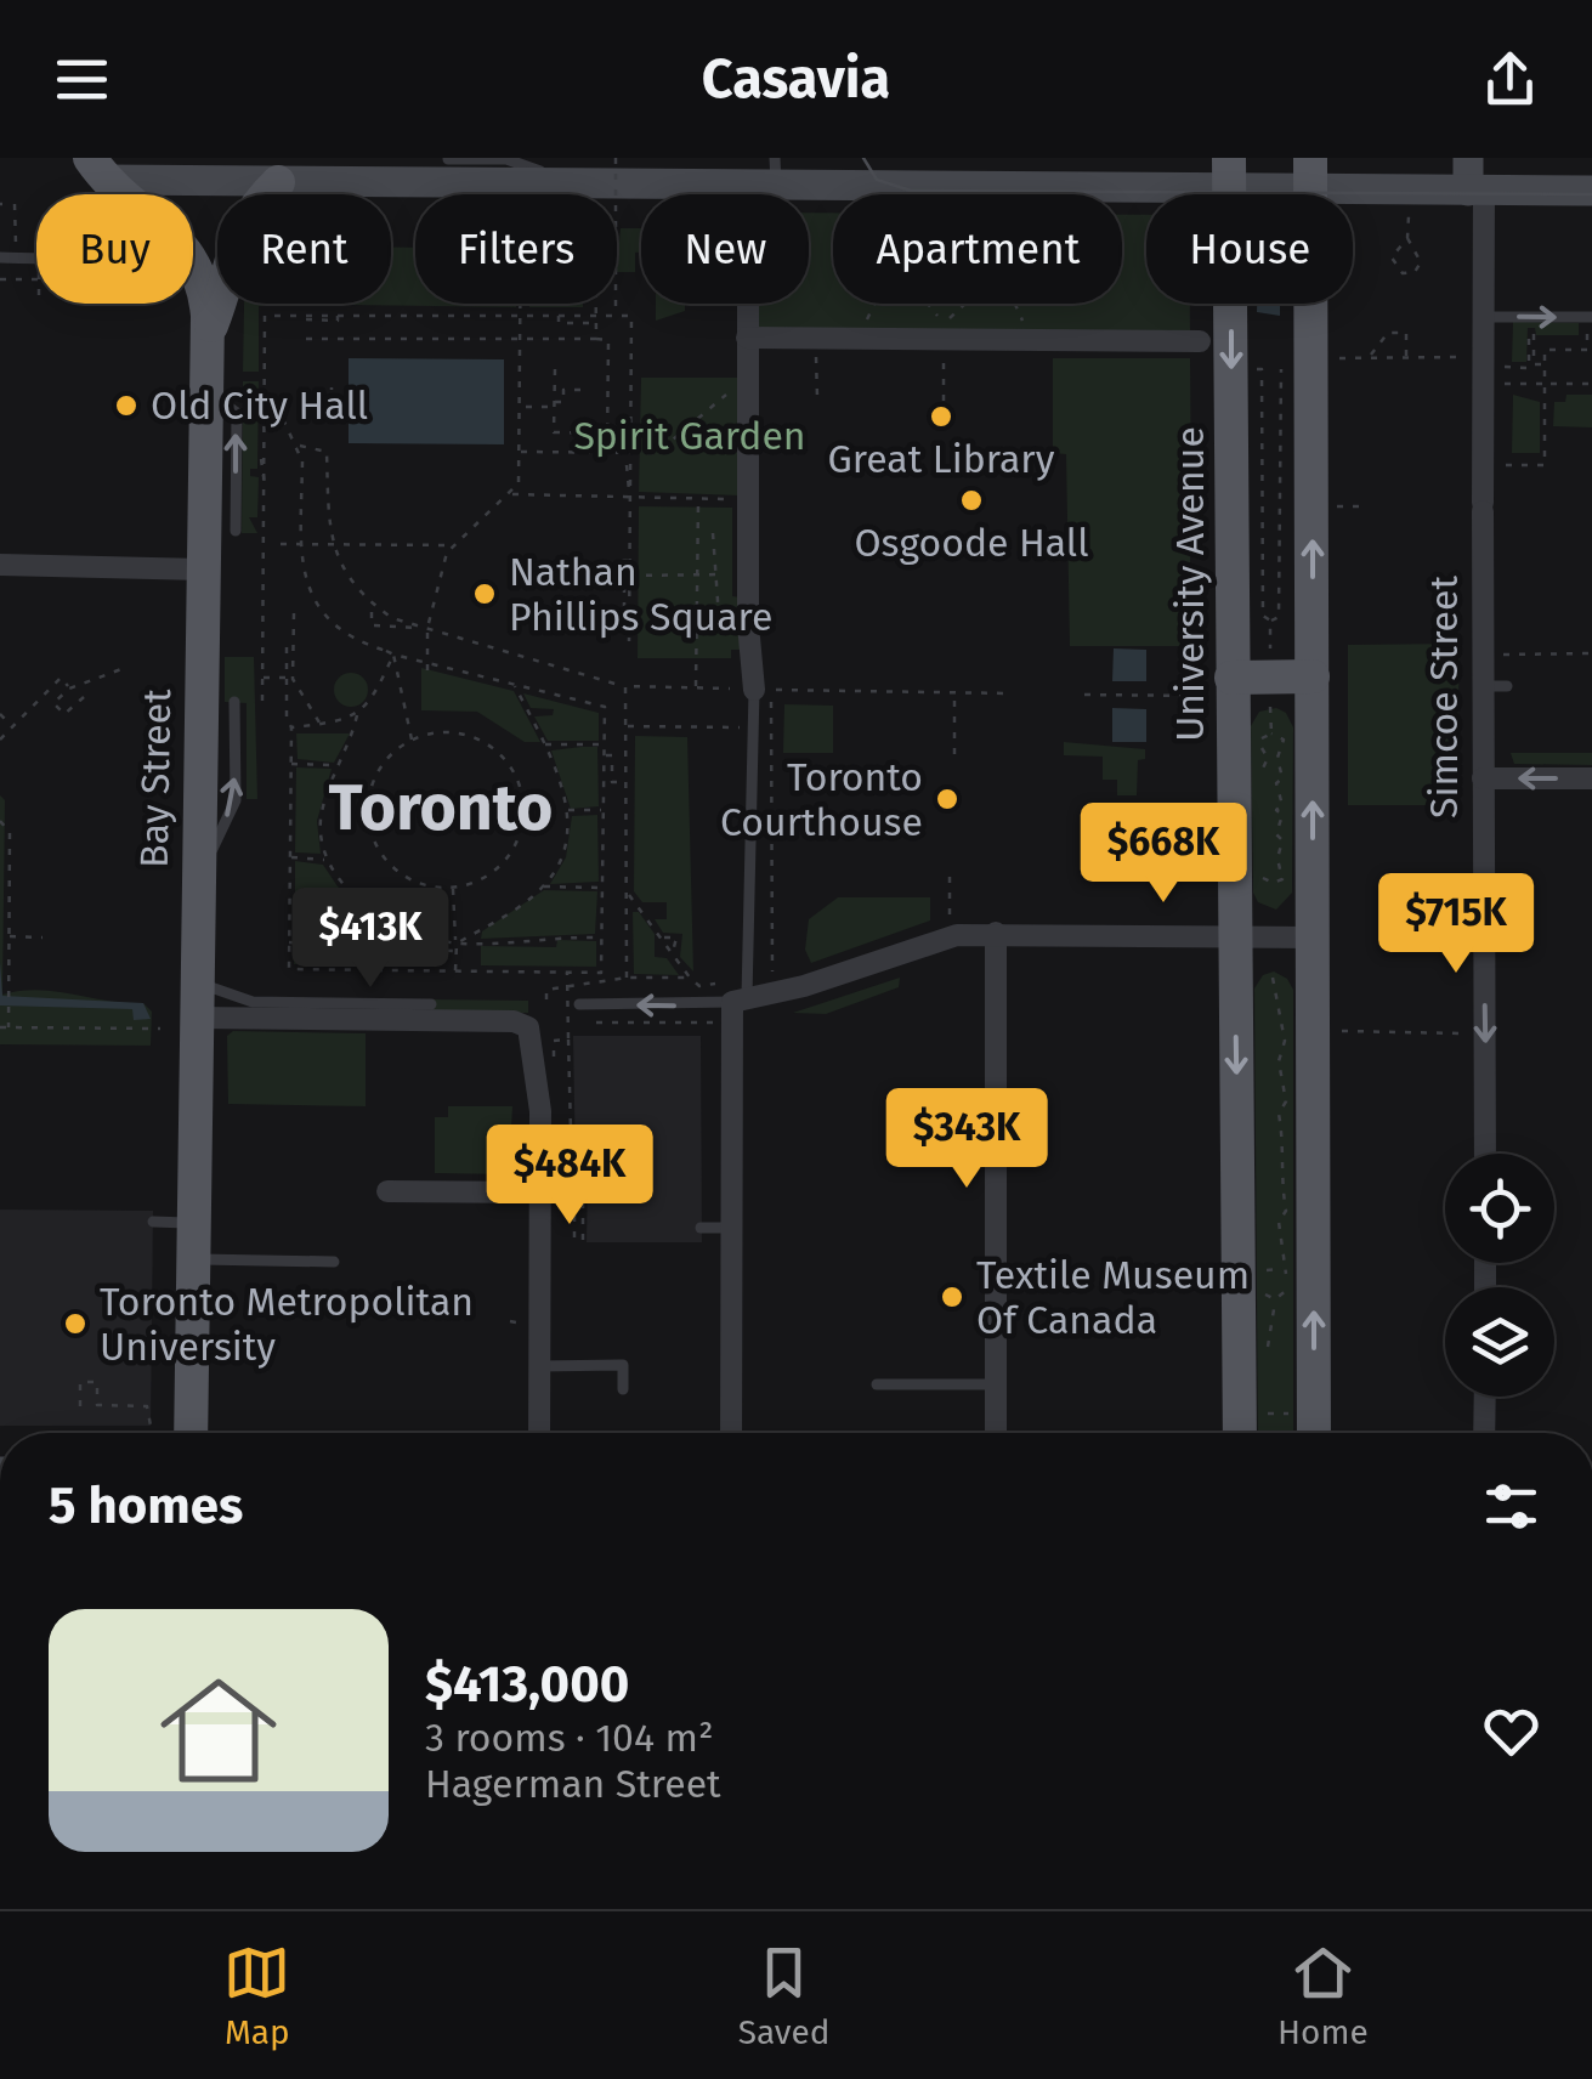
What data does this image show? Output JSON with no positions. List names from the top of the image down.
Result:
{
  "streets": {
    "main road": ["University Avenue", "Simcoe Street", "Bay Street"]
  },
  "districts": ["Toronto"],
  "parks": ["Spirit Garden"],
  "places": [
    "Old City Hall",
    "Great Library",
    "Osgoode Hall",
    "Nathan Phillips Square",
    "Toronto Courthouse",
    "Textile Museum Of Canada",
    "Toronto Metropolitan University"
  ],
  "page": {
    "header": "Casavia",
    "chip": [
      "Buy",
      "Rent",
      "Filters",
      "New",
      "Apartment",
      "House"
    ],
    "price": [
      "$668K",
      "$715K",
      "$413K",
      "$343K",
      "$484K"
    ],
    "heading": "5 homes",
    "list": [
      {
        "name": "$413,000",
        "note": "3 rooms · 104 m² · Hagerman Street"
      }
    ],
    "tabs": ["Map", "Saved", "Home"]
  }
}
